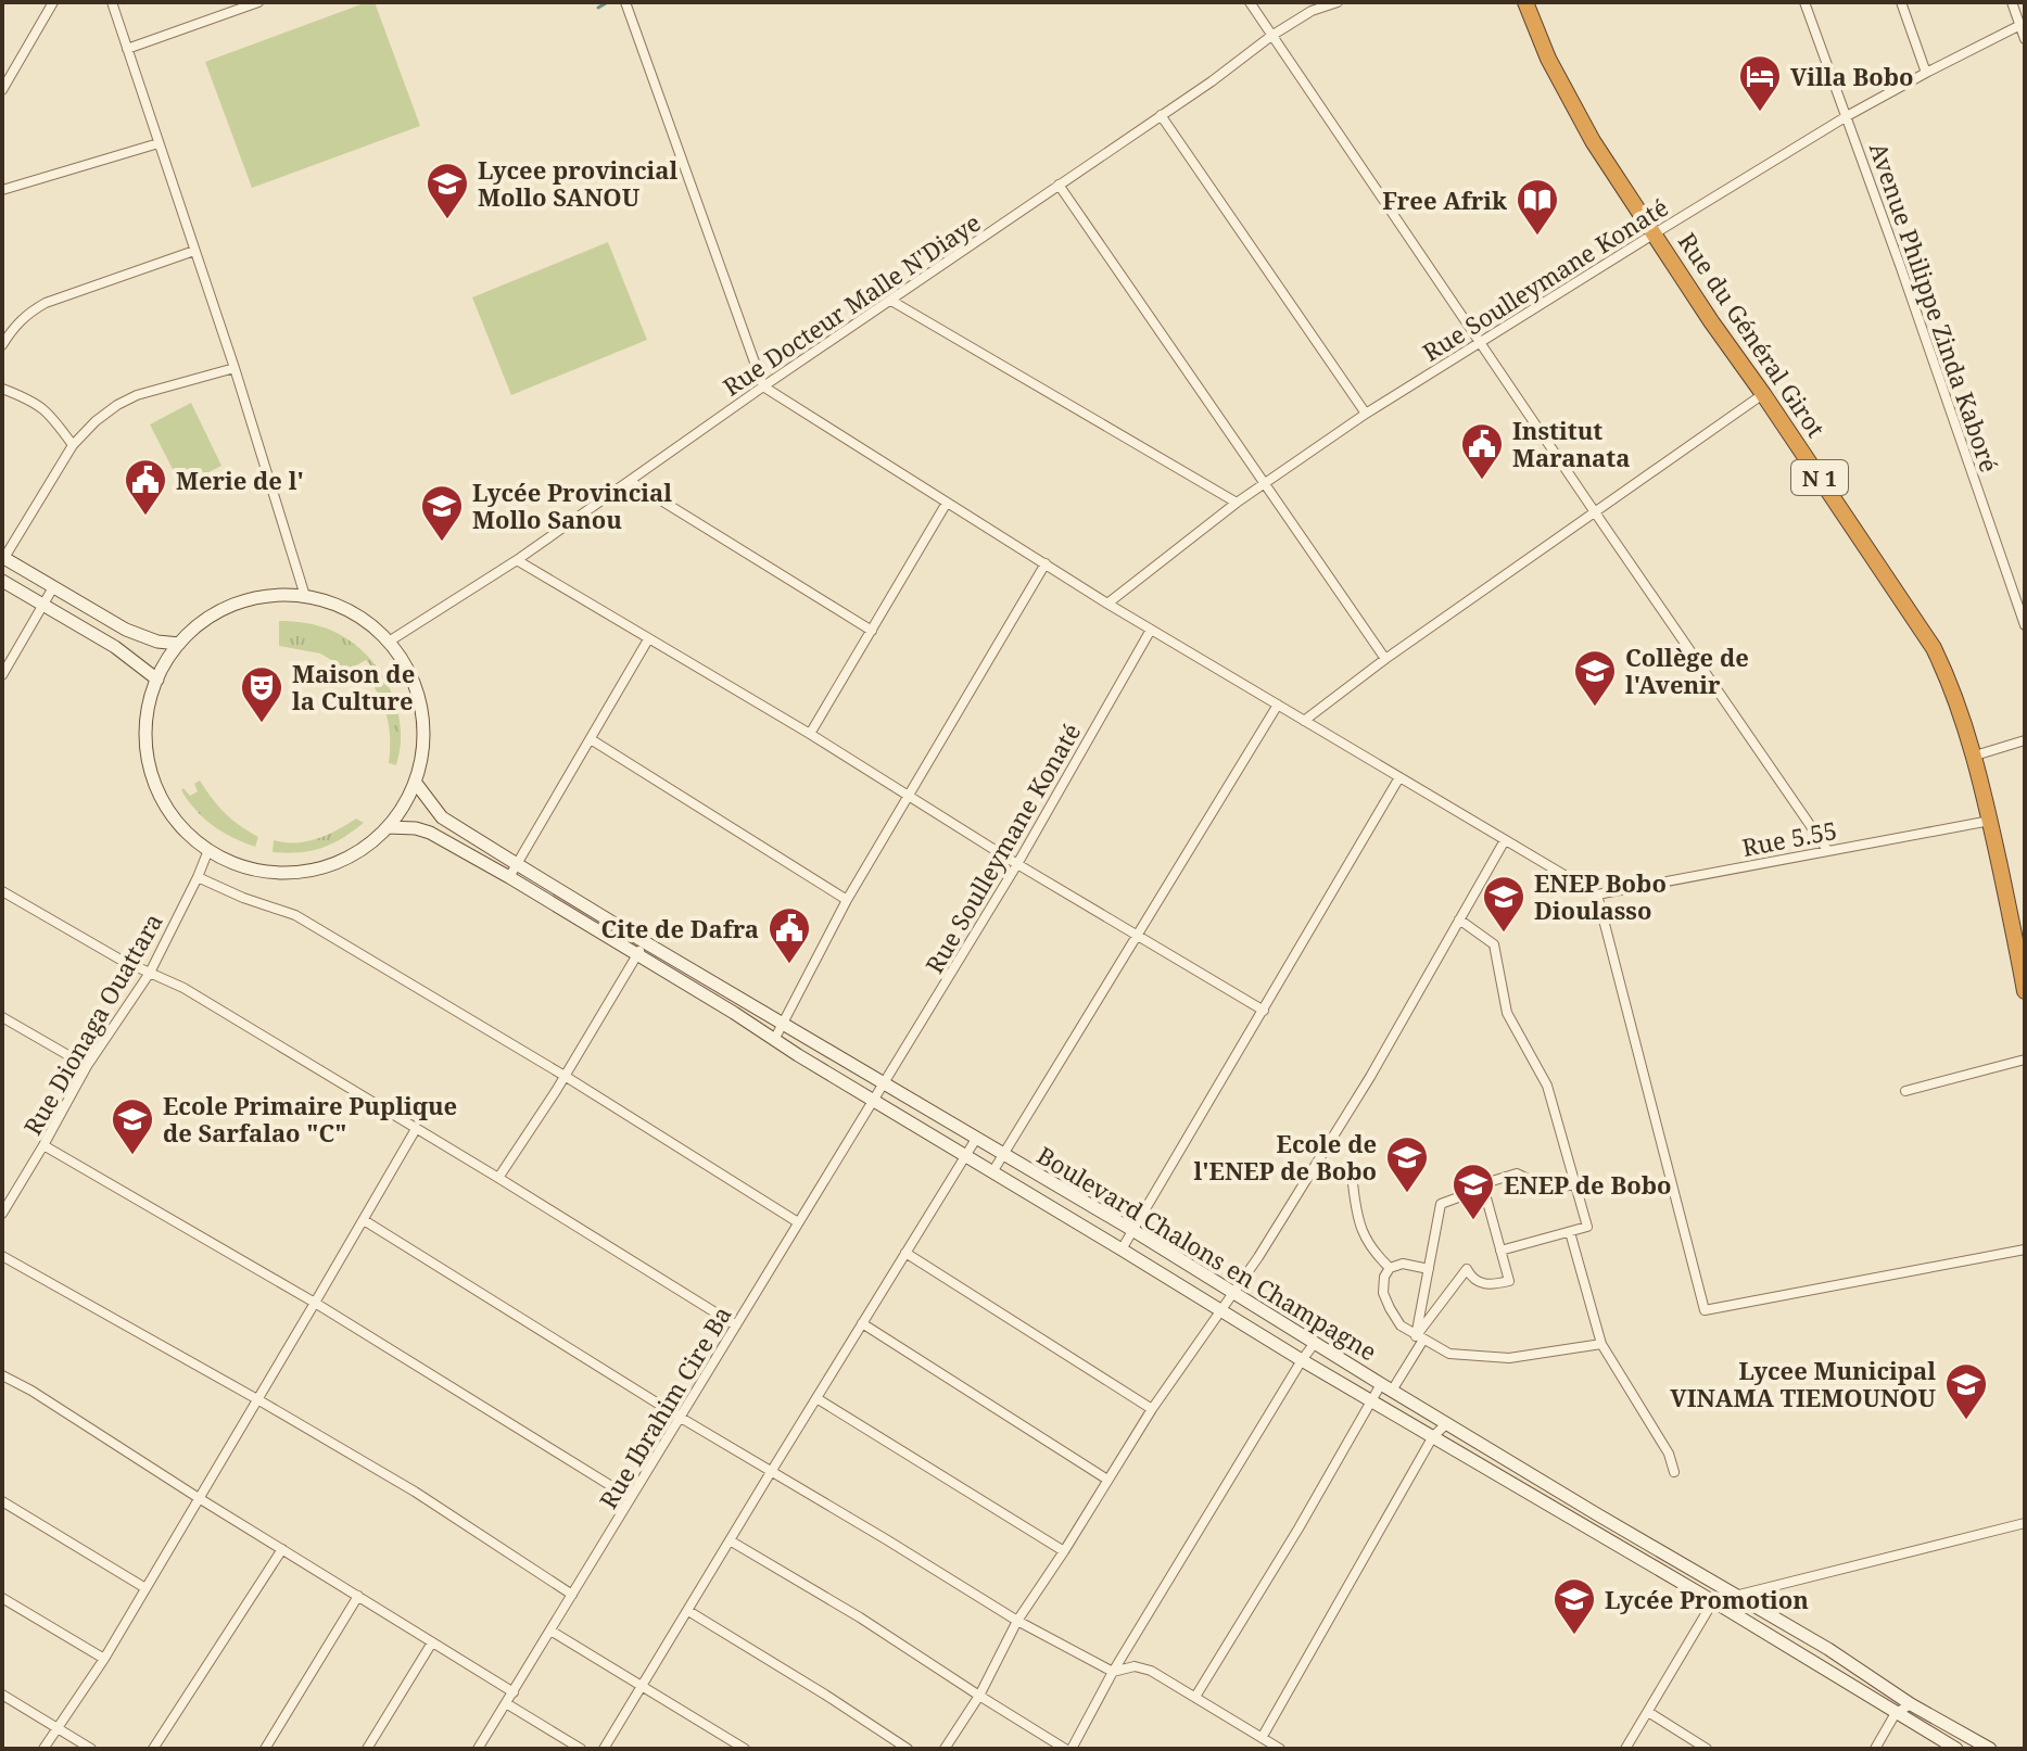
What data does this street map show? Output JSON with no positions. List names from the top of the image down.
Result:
{
  "streets": {
    "highway": ["Rue du Général Girot", "N 1"],
    "main road": ["Boulevard Chalons en Champagne"],
    "street": [
      "Rue Soulleymane Konaté",
      "Rue Docteur Malle N'Diaye",
      "Avenue Philippe Zinda Kaboré",
      "Rue 5.55",
      "Rue Dionaga Ouattara",
      "Rue Ibrahim Cire Ba"
    ]
  },
  "crossings": [
    ["Rue Soulleymane Konaté", "Avenue Philippe Zinda Kaboré"],
    ["Rue Soulleymane Konaté", "Rue du Général Girot"],
    ["Rue Soulleymane Konaté", "Boulevard Chalons en Champagne"],
    ["Rue Soulleymane Konaté", "Rue Ibrahim Cire Ba"],
    ["Rue Docteur Malle N'Diaye", "Rue Dionaga Ouattara"],
    ["Rue Docteur Malle N'Diaye", "Boulevard Chalons en Champagne"],
    ["Rue du Général Girot", "Rue 5.55"],
    ["Rue Dionaga Ouattara", "Boulevard Chalons en Champagne"],
    ["Boulevard Chalons en Champagne", "Rue Ibrahim Cire Ba"]
  ],
  "places": {
    "hotel": ["Villa Bobo"],
    "school or university": [
      "Lycee provincial Mollo SANOU",
      "Lycée Provincial Mollo Sanou",
      "Collège de l'Avenir",
      "ENEP Bobo Dioulasso",
      "Ecole Primaire Puplique de Sarfalao \"C\"",
      "Ecole de l'ENEP de Bobo",
      "ENEP de Bobo",
      "Lycee Municipal VINAMA TIEMOUNOU",
      "Lycée Promotion"
    ],
    "library": ["Free Afrik"],
    "public building": ["Institut Maranata", "Merie de l'", "Cite de Dafra"],
    "theatre": ["Maison de la Culture"]
  }
}
